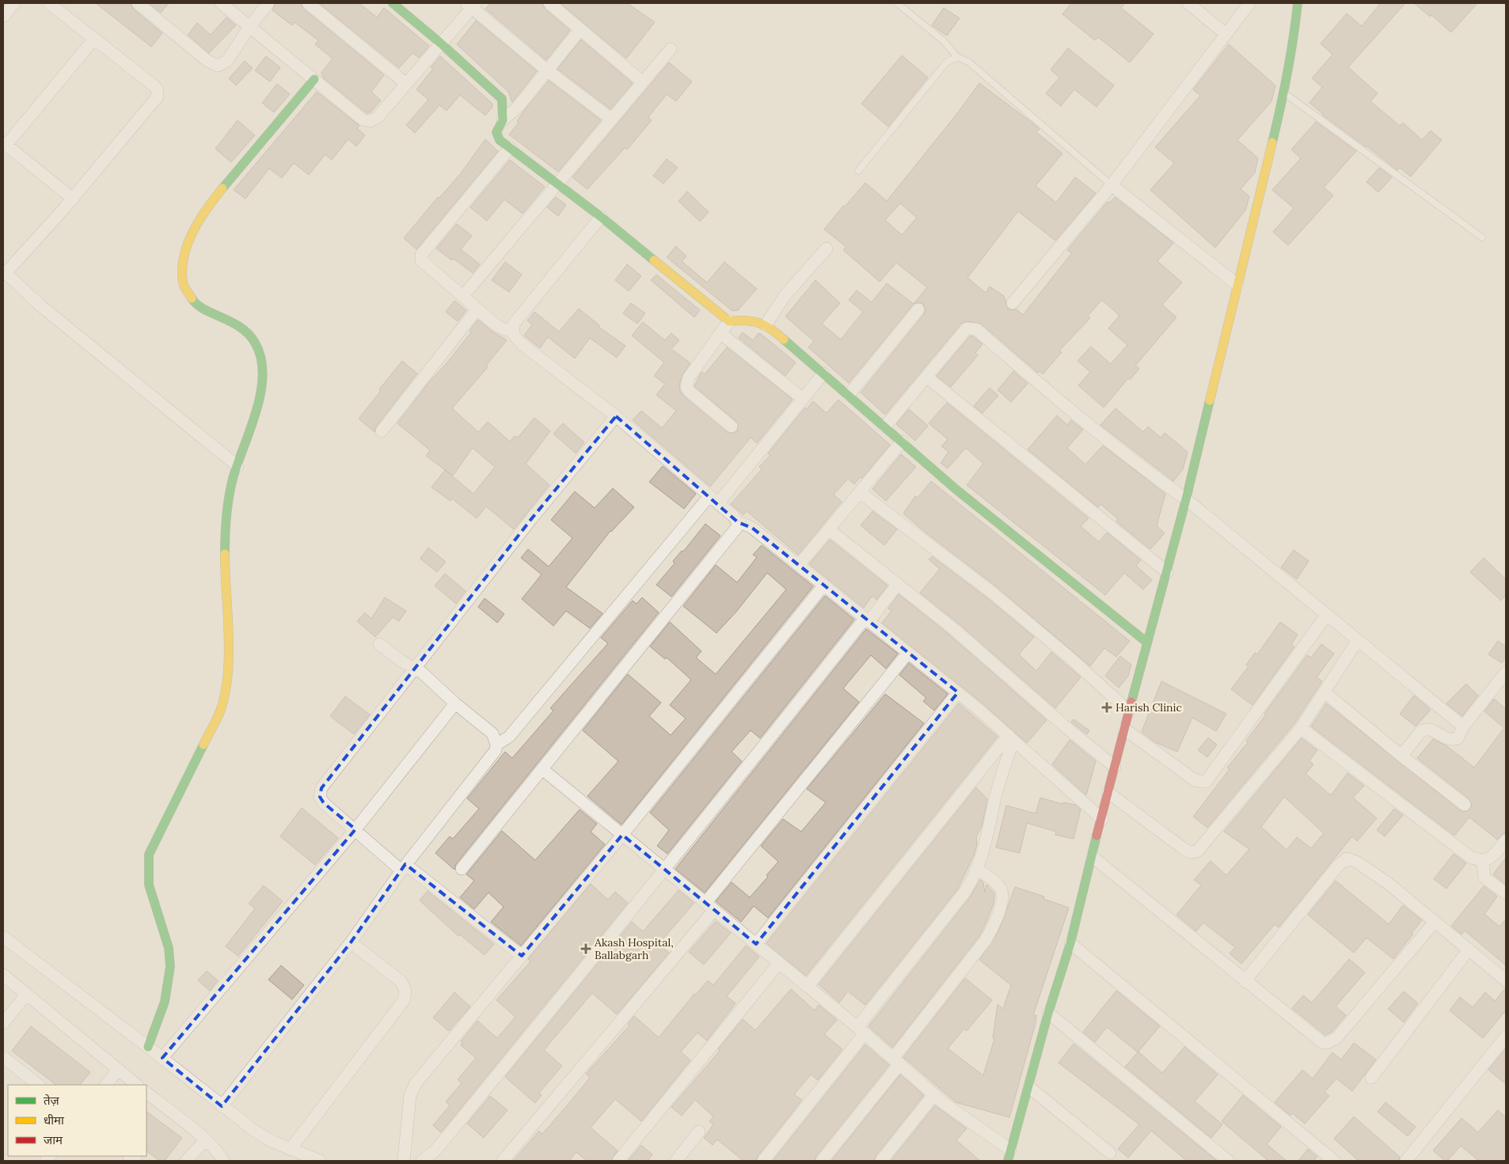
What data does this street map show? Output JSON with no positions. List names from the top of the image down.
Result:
{
  "places": {
    "health": ["Harish Clinic", "Akash Hospital, Ballabgarh"]
  },
  "legend": ["तेज़", "धीमा", "जाम"]
}
